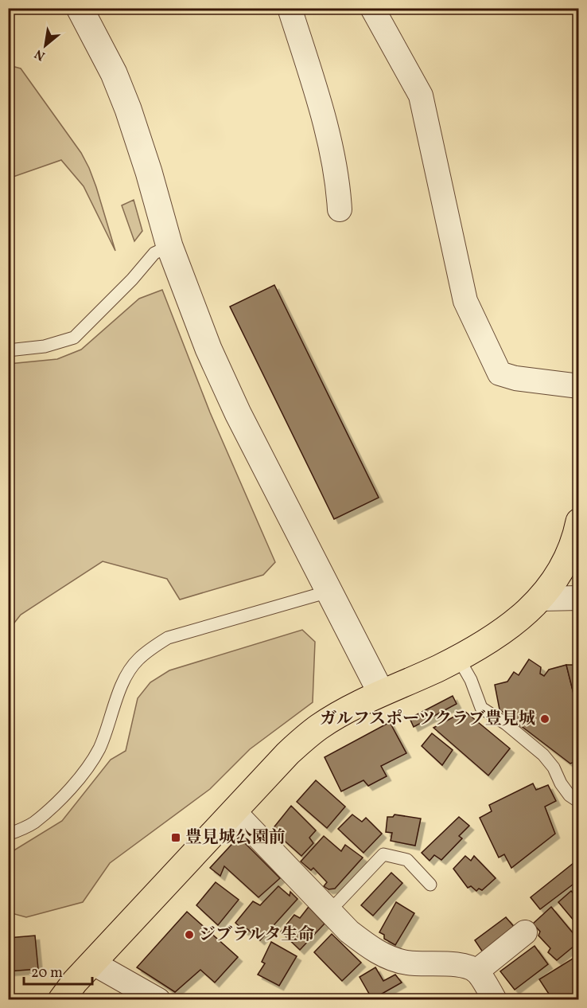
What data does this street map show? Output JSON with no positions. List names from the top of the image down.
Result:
{
  "places": {
    "other": ["ガルフスポーツクラブ豊見城", "ジブラルタ生命"],
    "transit": ["豊見城公園前"]
  },
  "scale_bar": "20 m",
  "north": "bottom left"
}
